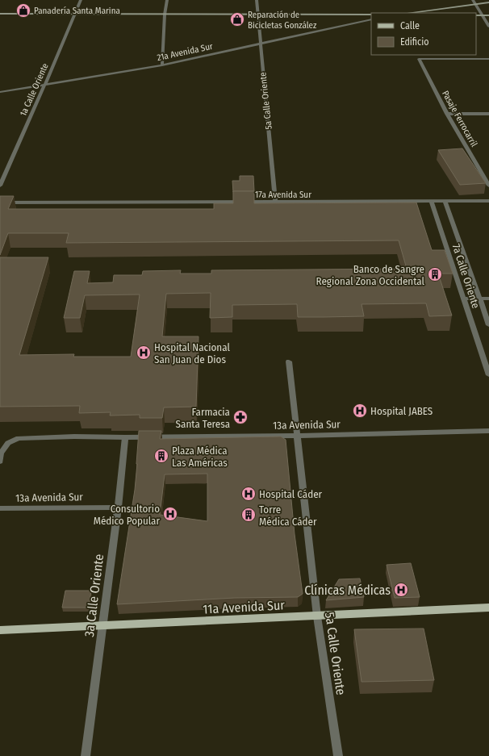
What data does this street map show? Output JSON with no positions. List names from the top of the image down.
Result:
{
  "streets": {
    "main road": ["11a Avenida Sur"],
    "street": [
      "21a Avenida Sur",
      "1a Calle Oriente",
      "5a Calle Oriente",
      "Pasaje Ferrocarril",
      "17a Avenida Sur",
      "7a Calle Oriente",
      "13a Avenida Sur",
      "3a Calle Oriente"
    ]
  },
  "crossings": [
    ["21a Avenida Sur", "1a Calle Oriente"],
    ["21a Avenida Sur", "5a Calle Oriente"],
    ["5a Calle Oriente", "17a Avenida Sur"],
    ["5a Calle Oriente", "13a Avenida Sur"],
    ["5a Calle Oriente", "11a Avenida Sur"],
    ["17a Avenida Sur", "7a Calle Oriente"],
    ["13a Avenida Sur", "3a Calle Oriente"],
    ["3a Calle Oriente", "11a Avenida Sur"]
  ],
  "places": {
    "shop": ["Panadería Santa Marina", "Reparación de Bicicletas González"],
    "building": ["Banco de Sangre Regional Zona Occidental", "Plaza Médica Las Américas", "Torre Médica Cáder"],
    "hospital": [
      "Hospital Nacional San Juan de Dios",
      "Hospital JABES",
      "Hospital Cáder",
      "Consultorio Médico Popular",
      "Clínicas Médicas"
    ],
    "pharmacy": ["Farmacia Santa Teresa"]
  },
  "legend": ["Calle", "Edificio"]
}
